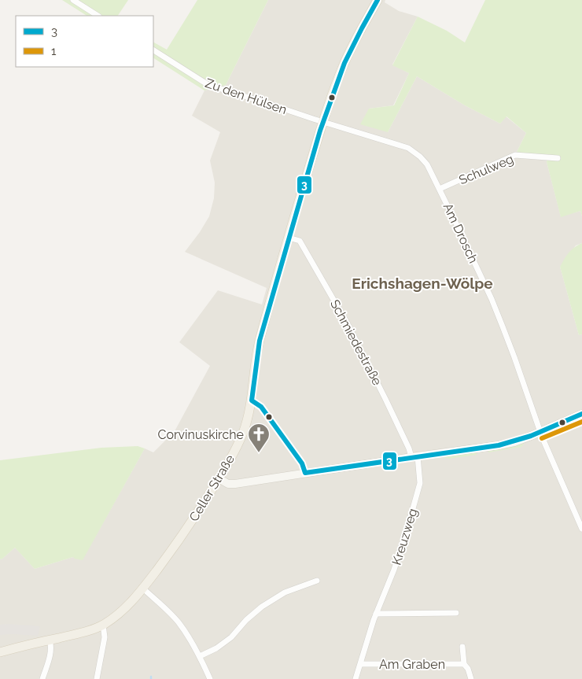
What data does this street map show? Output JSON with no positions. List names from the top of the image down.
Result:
{
  "streets": {
    "main road": ["Celler Straße"],
    "street": [
      "Zu den Hülsen",
      "Schulweg",
      "Am Drosch",
      "Schmiedestraße",
      "Kreuzweg",
      "Am Graben"
    ]
  },
  "crossings": [
    ["Zu den Hülsen", "Am Drosch"],
    ["Zu den Hülsen", "Celler Straße"],
    ["Schulweg", "Am Drosch"],
    ["Am Drosch", "Celler Straße"],
    ["Schmiedestraße", "Celler Straße"],
    ["Schmiedestraße", "Kreuzweg"],
    ["Kreuzweg", "Am Graben"]
  ],
  "districts": ["Erichshagen-Wölpe"],
  "places": {
    "church": ["Corvinuskirche"]
  },
  "lines": ["transit line 3", "transit line 1"],
  "legend": ["3", "1"]
}
